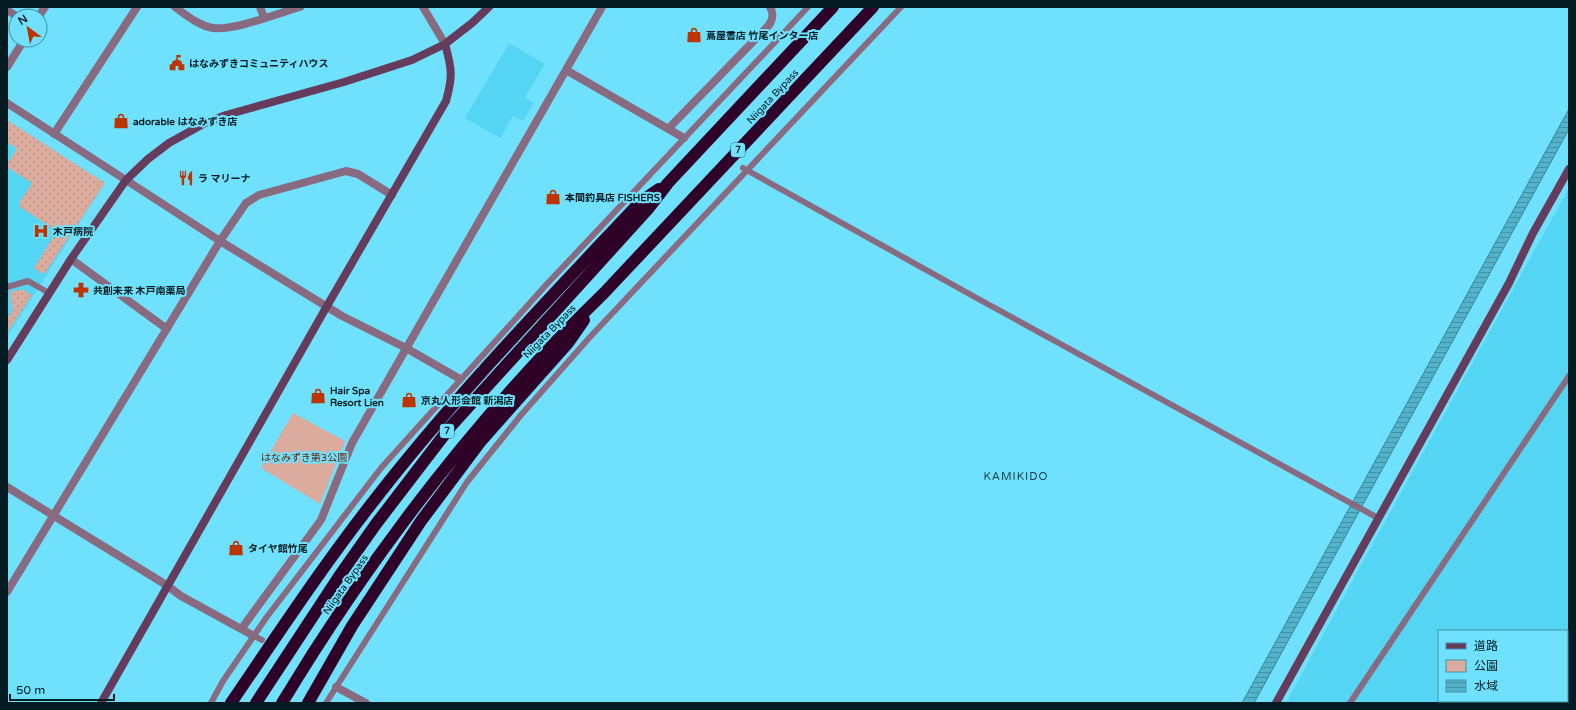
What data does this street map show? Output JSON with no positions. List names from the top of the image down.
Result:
{
  "streets": {
    "highway": ["Niigata Bypass", "7"]
  },
  "districts": ["KAMIKIDO"],
  "parks": ["はなみずき第3公園"],
  "places": {
    "shop": [
      "蔦屋書店 竹尾インター店",
      "adorable はなみずき店",
      "本間釣具店 FISHERS",
      "Hair Spa Resort Lien",
      "京丸人形会館 新潟店",
      "タイヤ館竹尾"
    ],
    "public building": ["はなみずきコミュニティハウス"],
    "restaurant": ["ラ マリーナ"],
    "hospital": ["木戸病院"],
    "pharmacy": ["共創未来 木戸南薬局"]
  },
  "legend": ["道路", "公園", "水域"],
  "scale_bar": "50 m",
  "north": "top left"
}
